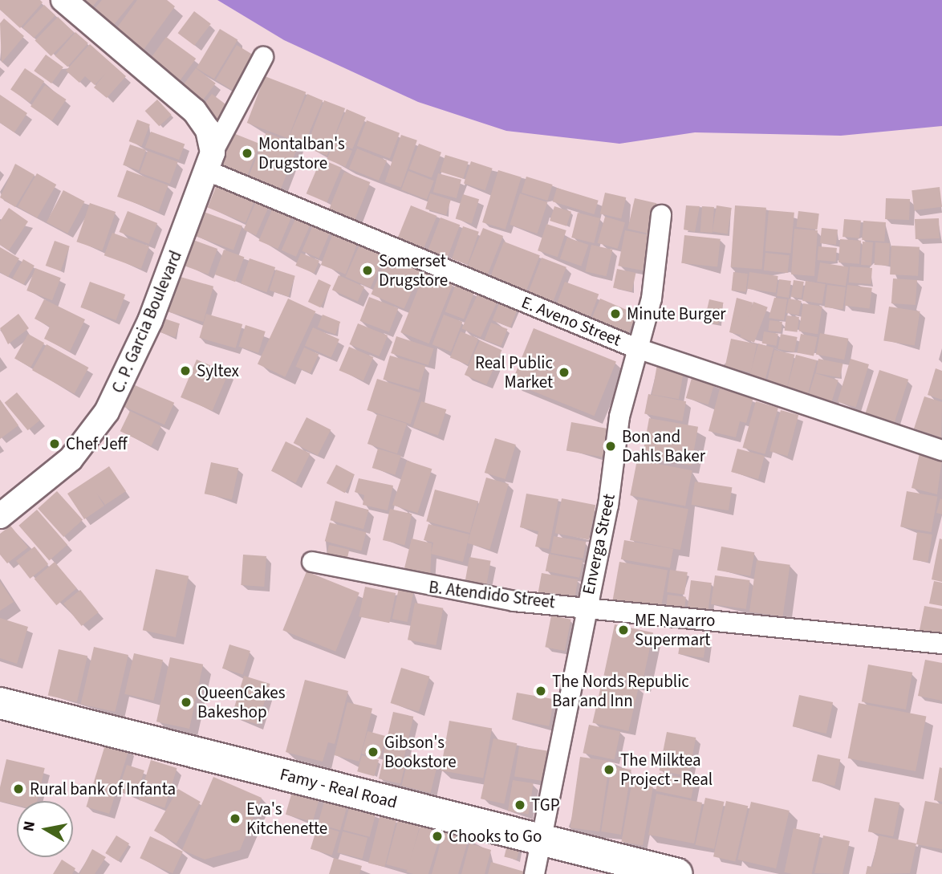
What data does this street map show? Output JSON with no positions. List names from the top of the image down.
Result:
{
  "streets": {
    "main road": ["Famy - Real Road"],
    "street": [
      "E. Aveno Street",
      "C. P. Garcia Boulevard",
      "Enverga Street",
      "B. Atendido Street"
    ]
  },
  "crossings": [
    ["E. Aveno Street", "C. P. Garcia Boulevard"],
    ["E. Aveno Street", "Enverga Street"],
    ["Enverga Street", "B. Atendido Street"],
    ["Enverga Street", "Famy - Real Road"]
  ],
  "places": [
    "Montalban's Drugstore",
    "Somerset Drugstore",
    "Minute Burger",
    "Syltex",
    "Real Public Market",
    "Chef Jeff",
    "Bon and Dahls Baker",
    "ME Navarro Supermart",
    "The Nords Republic Bar and Inn",
    "QueenCakes Bakeshop",
    "Gibson's Bookstore",
    "The Milktea Project - Real",
    "Rural bank of Infanta",
    "TGP",
    "Eva's Kitchenette",
    "Chooks to Go"
  ],
  "north": "left"
}
